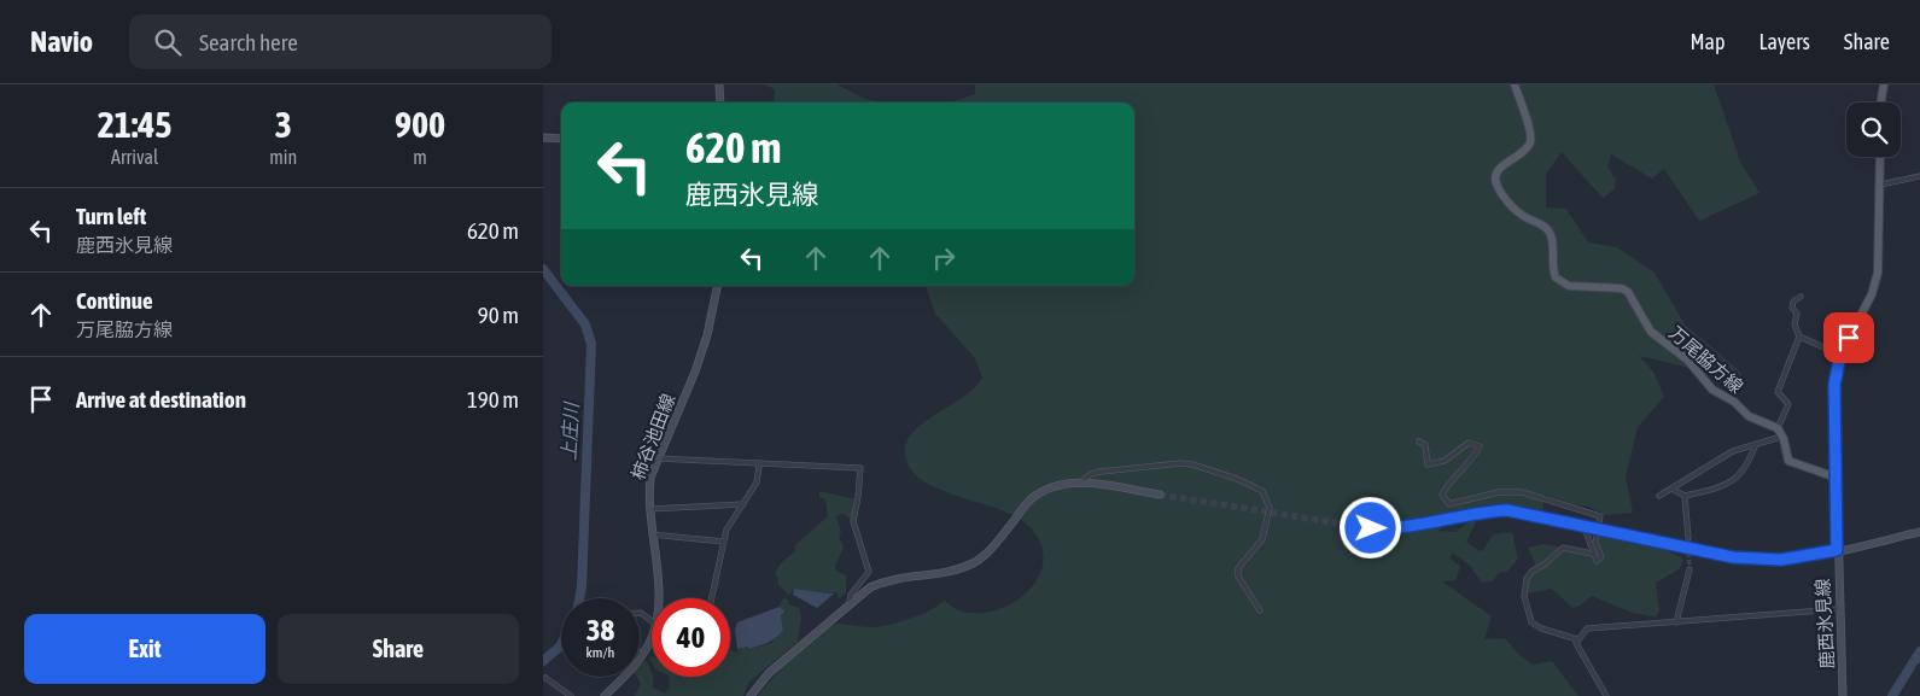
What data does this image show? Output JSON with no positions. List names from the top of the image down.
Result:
{
  "streets": {
    "main road": ["万尾脇方線"],
    "street": ["柿谷池田線", "鹿西氷見線"]
  },
  "water": ["上庄川"],
  "page": {
    "header": "Navio",
    "search": "Search here",
    "nav": ["Map", "Layers", "Share"],
    "eta": [
      "21:45",
      "Arrival",
      "3",
      "min",
      "900",
      "m"
    ],
    "turn": ["620 m", "鹿西氷見線"],
    "list": [
      {
        "name": "Turn left",
        "note": "鹿西氷見線",
        "value": "620 m"
      },
      {
        "name": "Continue",
        "note": "万尾脇方線",
        "value": "90 m"
      },
      {
        "name": "Arrive at destination",
        "value": "190 m"
      }
    ],
    "speed": "38 km/h",
    "limit": "40",
    "buttons": ["Exit", "Share"]
  }
}
